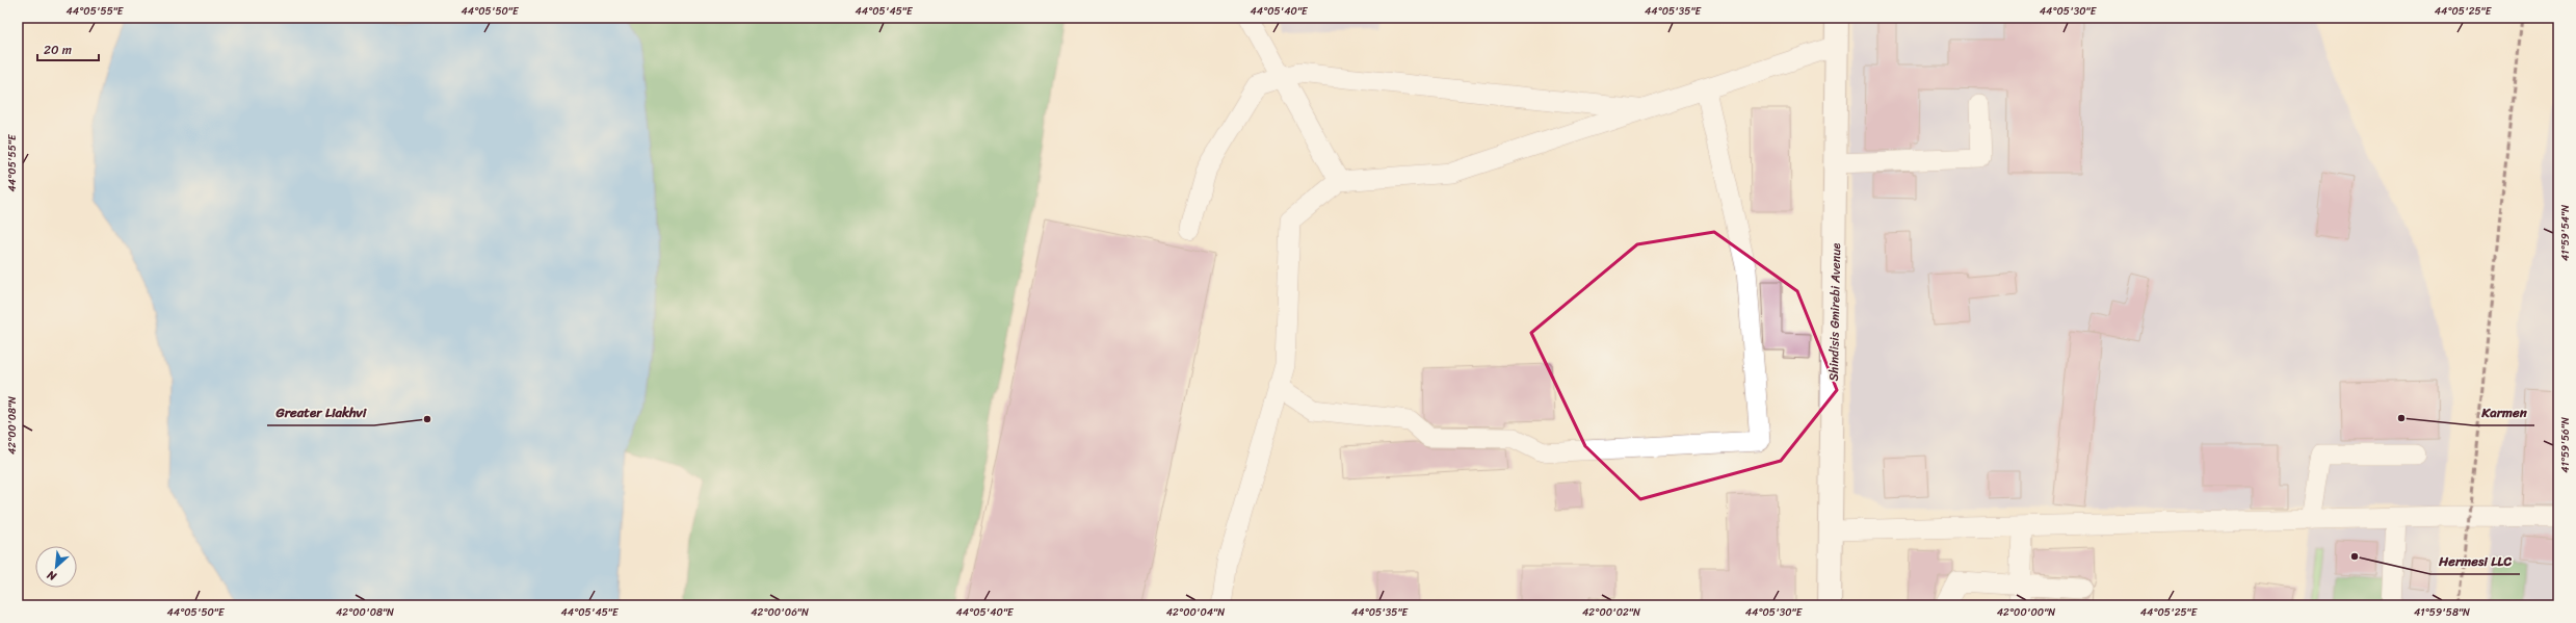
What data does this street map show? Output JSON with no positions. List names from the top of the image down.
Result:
{
  "streets": {
    "main road": ["Shindisis Gmirebi Avenue"]
  },
  "places": ["Karmen", "Greater Liakhvi", "Hermesi LLC"],
  "scale_bar": "20 m",
  "north": "bottom left",
  "coordinates": [
    "44°05'55\"E",
    "44°05'50\"E",
    "44°05'45\"E",
    "44°05'40\"E",
    "44°05'35\"E",
    "44°05'30\"E",
    "44°05'25\"E",
    "41°59'54\"N",
    "42°00'08\"N",
    "41°59'56\"N",
    "42°00'06\"N",
    "42°00'04\"N",
    "42°00'02\"N",
    "42°00'00\"N",
    "41°59'58\"N"
  ]
}
